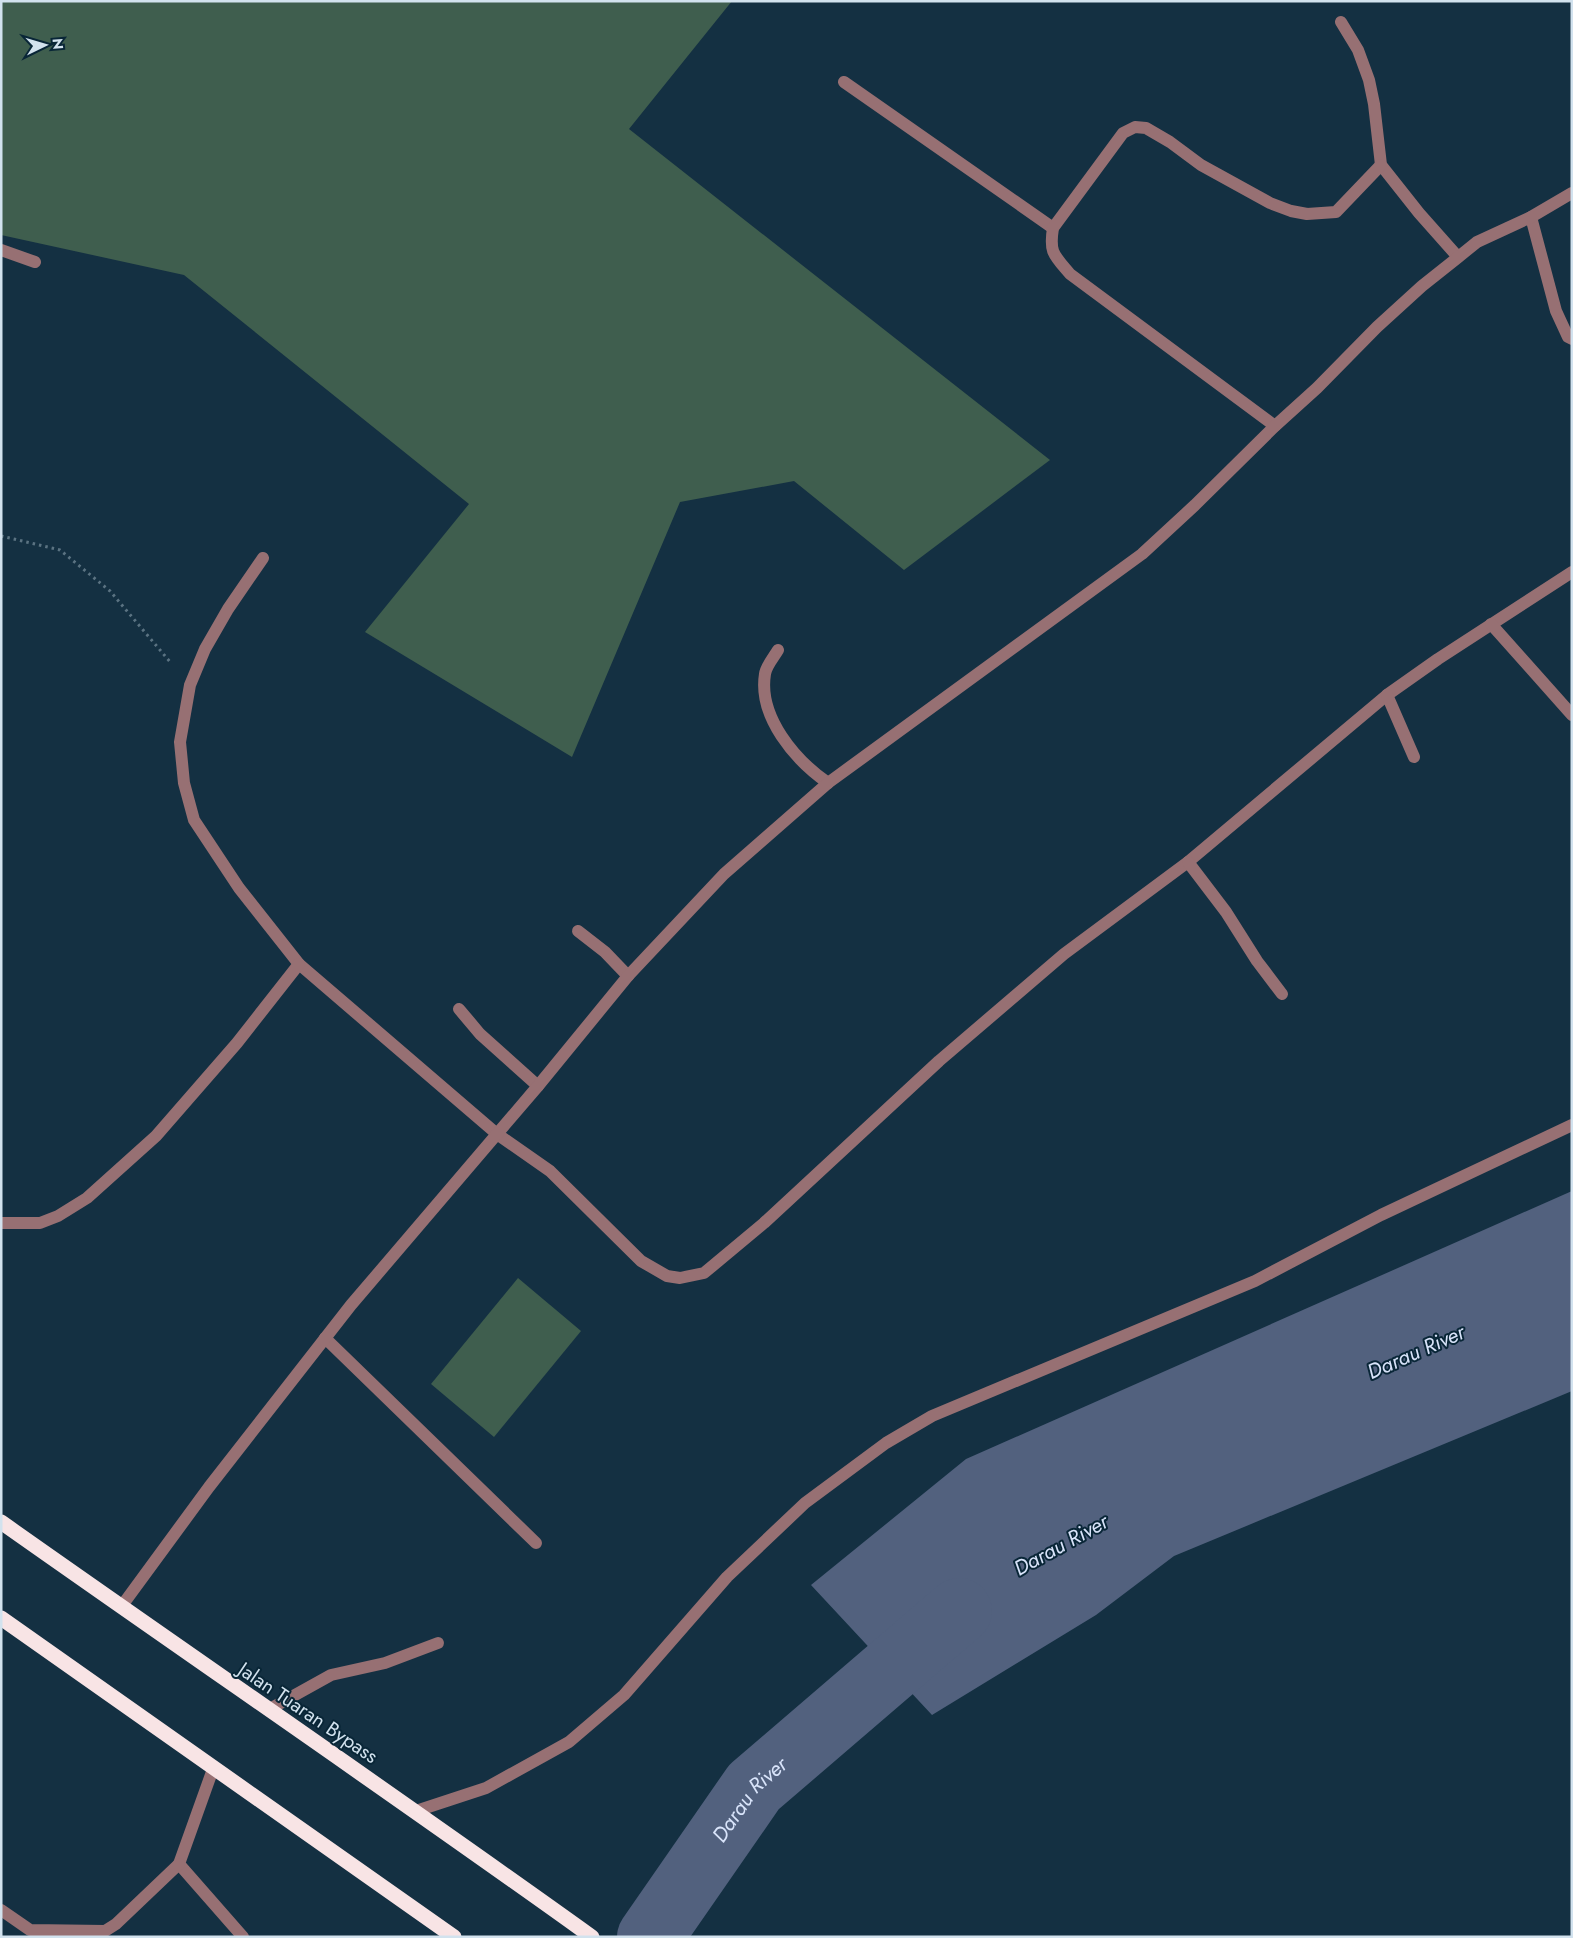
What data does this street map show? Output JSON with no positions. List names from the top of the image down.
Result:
{
  "streets": {
    "highway": ["Jalan Tuaran Bypass"]
  },
  "water": ["Darau River"],
  "north": "right"
}
